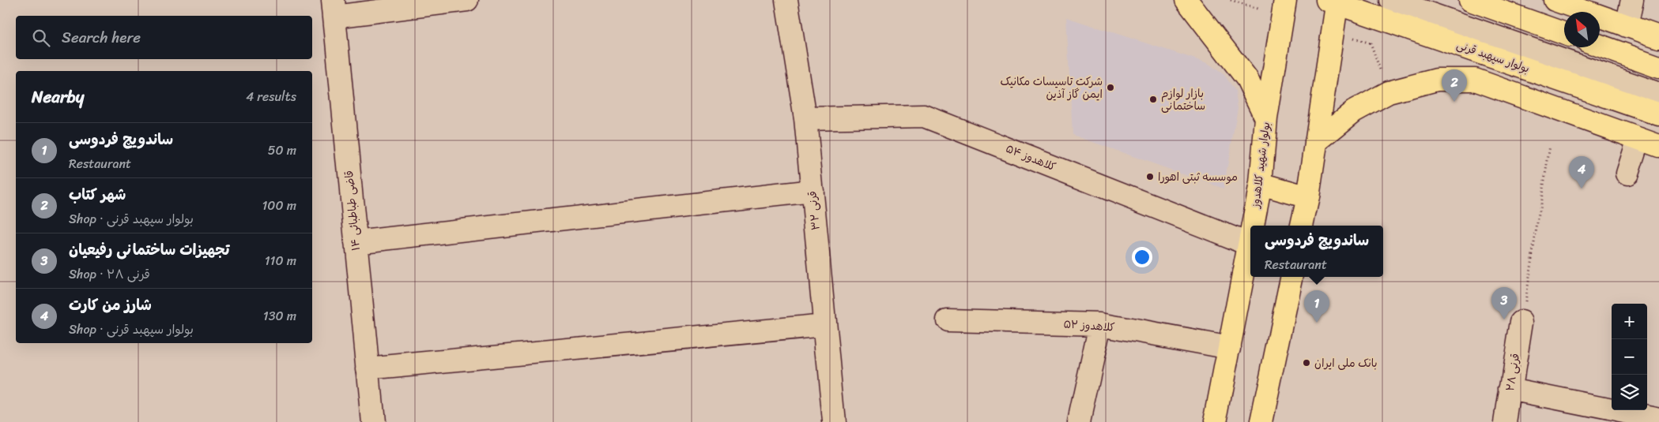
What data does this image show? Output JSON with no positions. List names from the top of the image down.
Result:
{
  "streets": {
    "main road": ["بولوار سپهبد قرنی", "بولوار شهید کلاهدوز"],
    "street": [
      "کلاهدوز ۵۴",
      "قاضی طباطبائی ۱۴",
      "قرنی ۳۲",
      "کلاهدوز ۵۲",
      "قرنی ۲۸"
    ]
  },
  "crossings": [
    ["کلاهدوز ۵۴", "بولوار شهید کلاهدوز"],
    ["کلاهدوز ۵۴", "قرنی ۳۲"],
    ["بولوار شهید کلاهدوز", "کلاهدوز ۵۲"]
  ],
  "places": [
    "شرکت تاسیسات مکانیک ایمن گاز آذین",
    "بازار لوازم ساختمانی",
    "موسسه ثبتی اهورا",
    "بانک ملی ایران"
  ],
  "north": "top left",
  "page": {
    "search": "Search here",
    "pins": [
      "2",
      "4",
      "3",
      "1"
    ],
    "heading": ["Nearby", "4 results"],
    "list": [
      {
        "mark": "1",
        "name": "ساندویچ فردوسی",
        "note": "Restaurant",
        "value": "50 m"
      },
      {
        "mark": "2",
        "name": "شهر کتاب",
        "note": "Shop · بولوار سپهبد قرنی",
        "value": "100 m"
      },
      {
        "mark": "3",
        "name": "تجهیزات ساختمانی رفیعیان",
        "note": "Shop · قرنی ۲۸",
        "value": "110 m"
      },
      {
        "mark": "4",
        "name": "شارز من کارت",
        "note": "Shop · بولوار سپهبد قرنی",
        "value": "130 m"
      }
    ],
    "popup": ["ساندویچ فردوسی", "Restaurant"],
    "map_buttons": ["+", "−"]
  }
}
